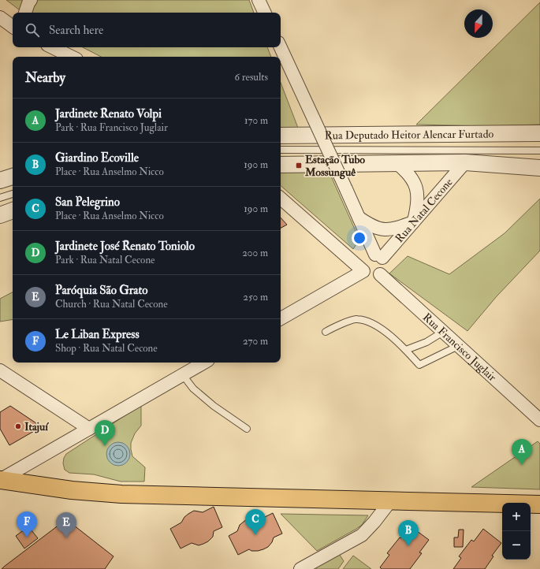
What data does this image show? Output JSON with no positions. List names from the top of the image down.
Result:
{
  "streets": {
    "street": ["Rua Deputado Heitor Alencar Furtado", "Rua Natal Cecone", "Rua Francisco Juglair"]
  },
  "crossings": [
    ["Rua Natal Cecone", "Rua Francisco Juglair"]
  ],
  "places": {
    "transit": ["Estação Tubo Mossunguê"],
    "other": ["Itajuí"]
  },
  "north": "bottom",
  "page": {
    "search": "Search here",
    "heading": ["Nearby", "6 results"],
    "list": [
      {
        "mark": "A",
        "name": "Jardinete Renato Volpi",
        "note": "Park · Rua Francisco Juglair",
        "value": "170 m"
      },
      {
        "mark": "B",
        "name": "Giardino Ecoville",
        "note": "Place · Rua Anselmo Nicco",
        "value": "190 m"
      },
      {
        "mark": "C",
        "name": "San Pelegrino",
        "note": "Place · Rua Anselmo Nicco",
        "value": "190 m"
      },
      {
        "mark": "D",
        "name": "Jardinete José Renato Toniolo",
        "note": "Park · Rua Natal Cecone",
        "value": "200 m"
      },
      {
        "mark": "E",
        "name": "Paróquia São Grato",
        "note": "Church · Rua Natal Cecone",
        "value": "250 m"
      },
      {
        "mark": "F",
        "name": "Le Liban Express",
        "note": "Shop · Rua Natal Cecone",
        "value": "270 m"
      }
    ],
    "pins": [
      "D",
      "A",
      "C",
      "F",
      "E",
      "B"
    ],
    "map_buttons": ["+", "−"]
  }
}
